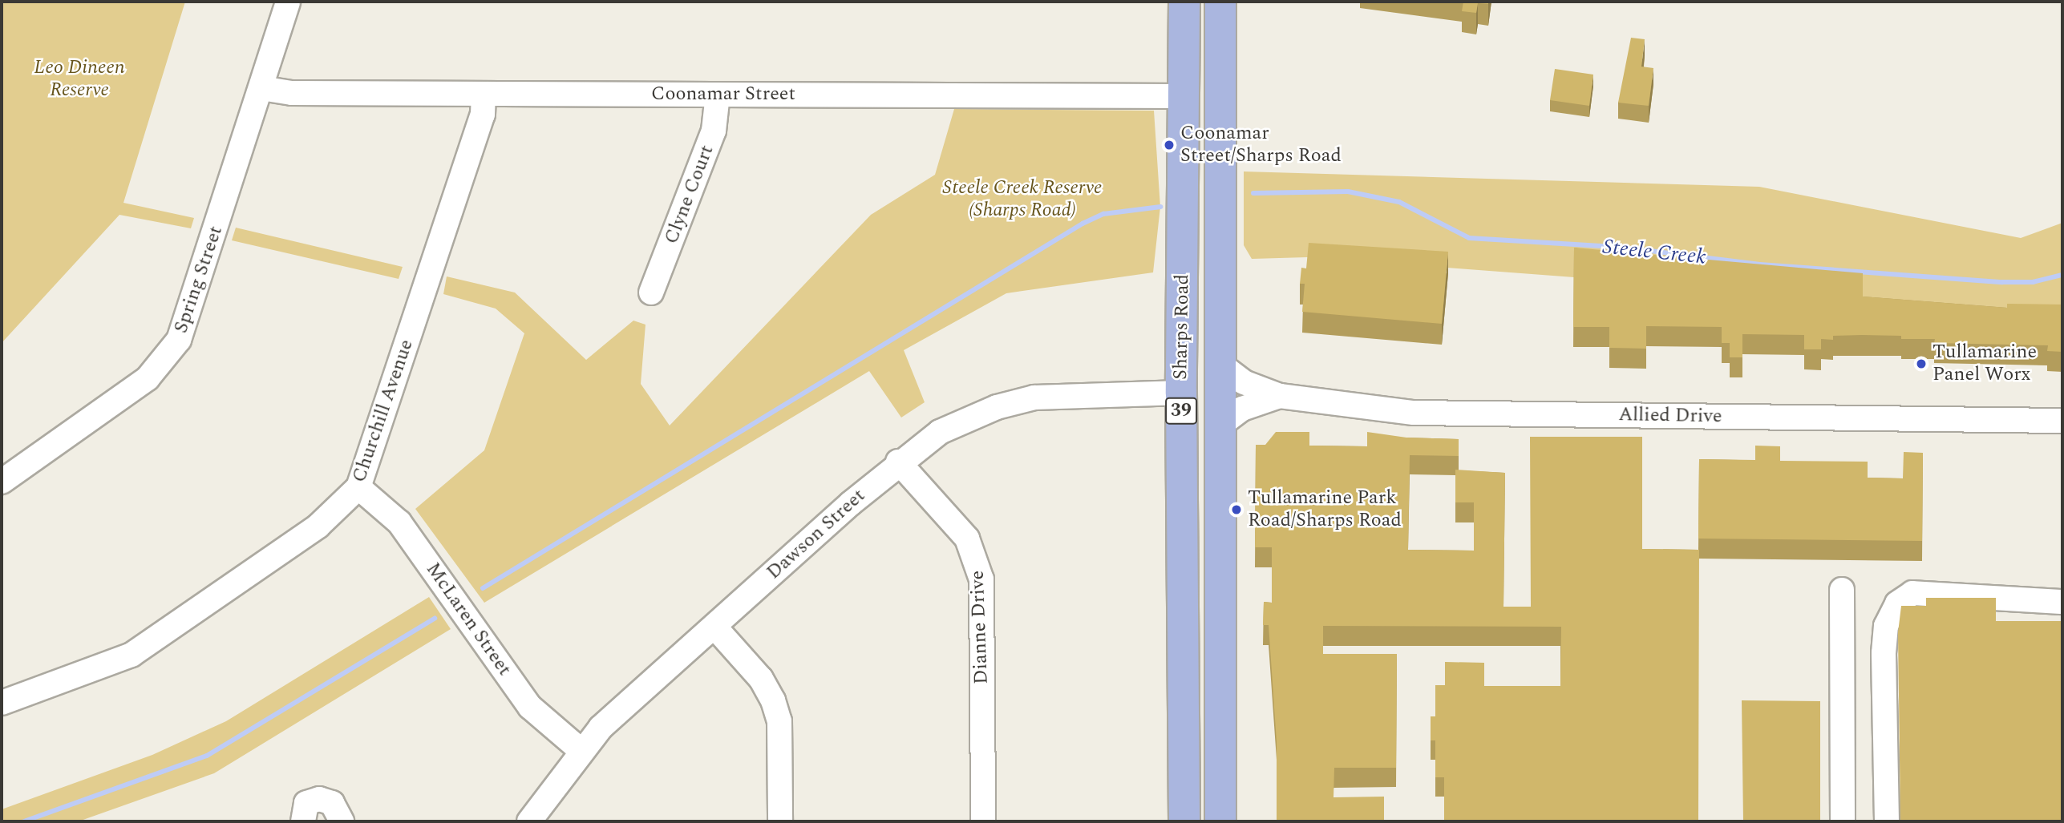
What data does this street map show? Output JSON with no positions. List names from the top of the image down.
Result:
{
  "streets": {
    "main road": ["Sharps Road", "39"],
    "street": [
      "Coonamar Street",
      "Clyne Court",
      "Spring Street",
      "Churchill Avenue",
      "Allied Drive",
      "Dawson Street",
      "McLaren Street",
      "Dianne Drive"
    ]
  },
  "crossings": [
    ["Coonamar Street", "Clyne Court"],
    ["Coonamar Street", "Spring Street"],
    ["Coonamar Street", "Sharps Road"],
    ["Coonamar Street", "Churchill Avenue"],
    ["Sharps Road", "Allied Drive"],
    ["Sharps Road", "Dawson Street"],
    ["Churchill Avenue", "McLaren Street"],
    ["Dawson Street", "McLaren Street"],
    ["Dawson Street", "Dianne Drive"]
  ],
  "water": ["Steele Creek"],
  "parks": ["Leo Dineen Reserve", "Steele Creek Reserve (Sharps Road)"],
  "places": ["Coonamar Street/Sharps Road", "Tullamarine Panel Worx", "Tullamarine Park Road/Sharps Road"]
}
